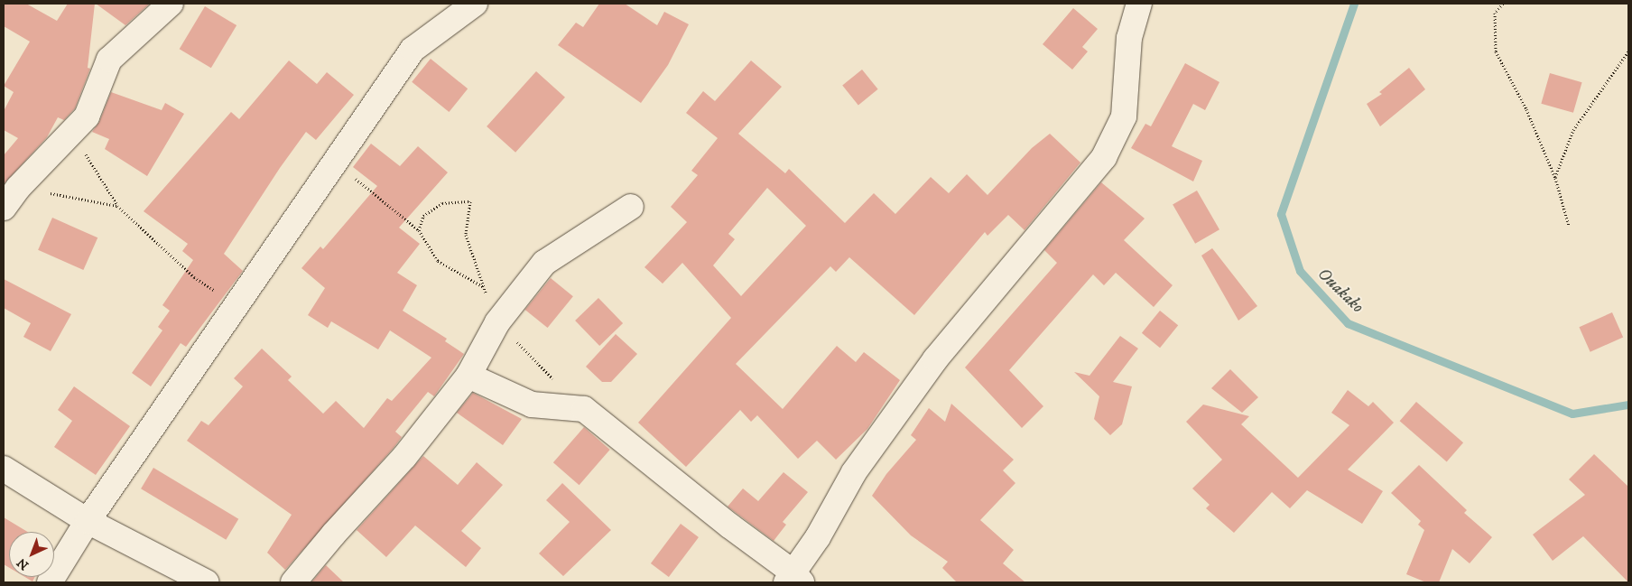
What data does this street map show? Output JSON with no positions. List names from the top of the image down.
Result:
{
  "water": ["Ouakako"],
  "north": "bottom left"
}
